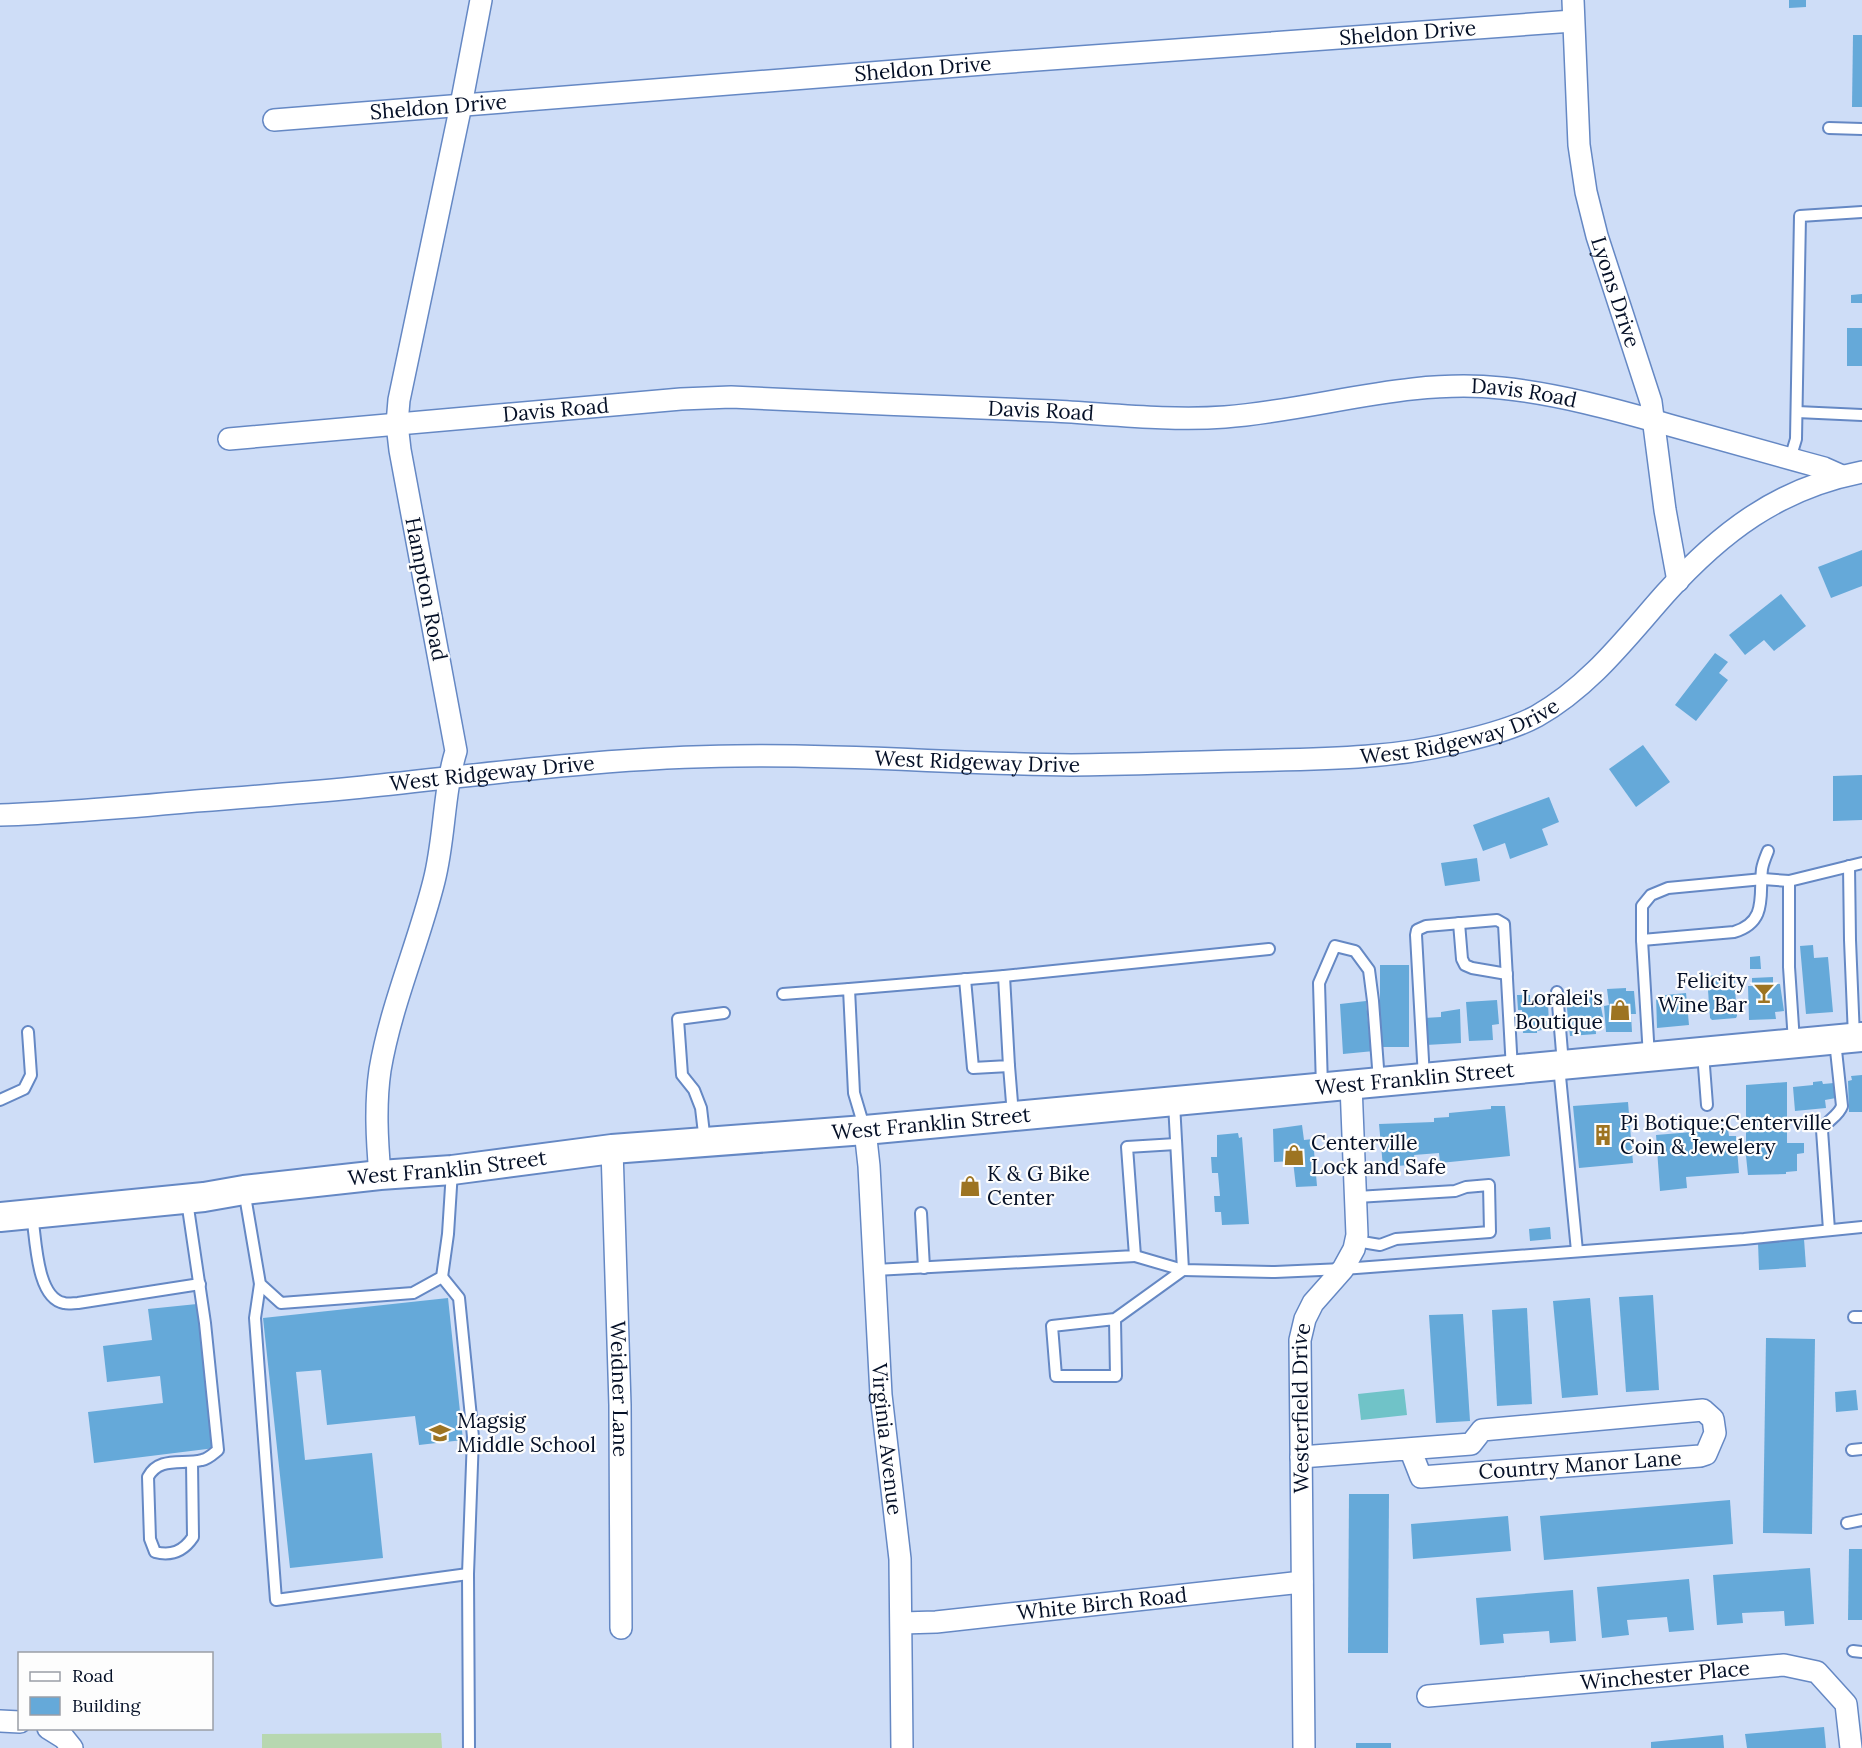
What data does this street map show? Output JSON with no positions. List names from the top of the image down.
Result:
{
  "streets": {
    "main road": ["West Franklin Street"],
    "street": [
      "Sheldon Drive",
      "Lyons Drive",
      "Davis Road",
      "Hampton Road",
      "West Ridgeway Drive",
      "Weidner Lane",
      "Westerfield Drive",
      "Virginia Avenue",
      "Country Manor Lane",
      "White Birch Road",
      "Winchester Place"
    ]
  },
  "crossings": [
    ["Sheldon Drive", "Lyons Drive"],
    ["Sheldon Drive", "Hampton Road"],
    ["Lyons Drive", "Davis Road"],
    ["Lyons Drive", "West Ridgeway Drive"],
    ["Davis Road", "Hampton Road"],
    ["Davis Road", "West Ridgeway Drive"],
    ["Hampton Road", "West Ridgeway Drive"],
    ["Hampton Road", "West Franklin Street"],
    ["West Franklin Street", "Weidner Lane"],
    ["West Franklin Street", "Westerfield Drive"],
    ["West Franklin Street", "Virginia Avenue"],
    ["Westerfield Drive", "Country Manor Lane"],
    ["Westerfield Drive", "White Birch Road"],
    ["Virginia Avenue", "White Birch Road"]
  ],
  "places": {
    "bar": ["Felicity Wine Bar"],
    "shop": ["Loralei's Boutique", "Centerville Lock and Safe", "K & G Bike Center"],
    "building": ["Pi Botique;Centerville Coin & Jewelery"],
    "school or university": ["Magsig Middle School"]
  },
  "legend": ["Road", "Building"]
}
